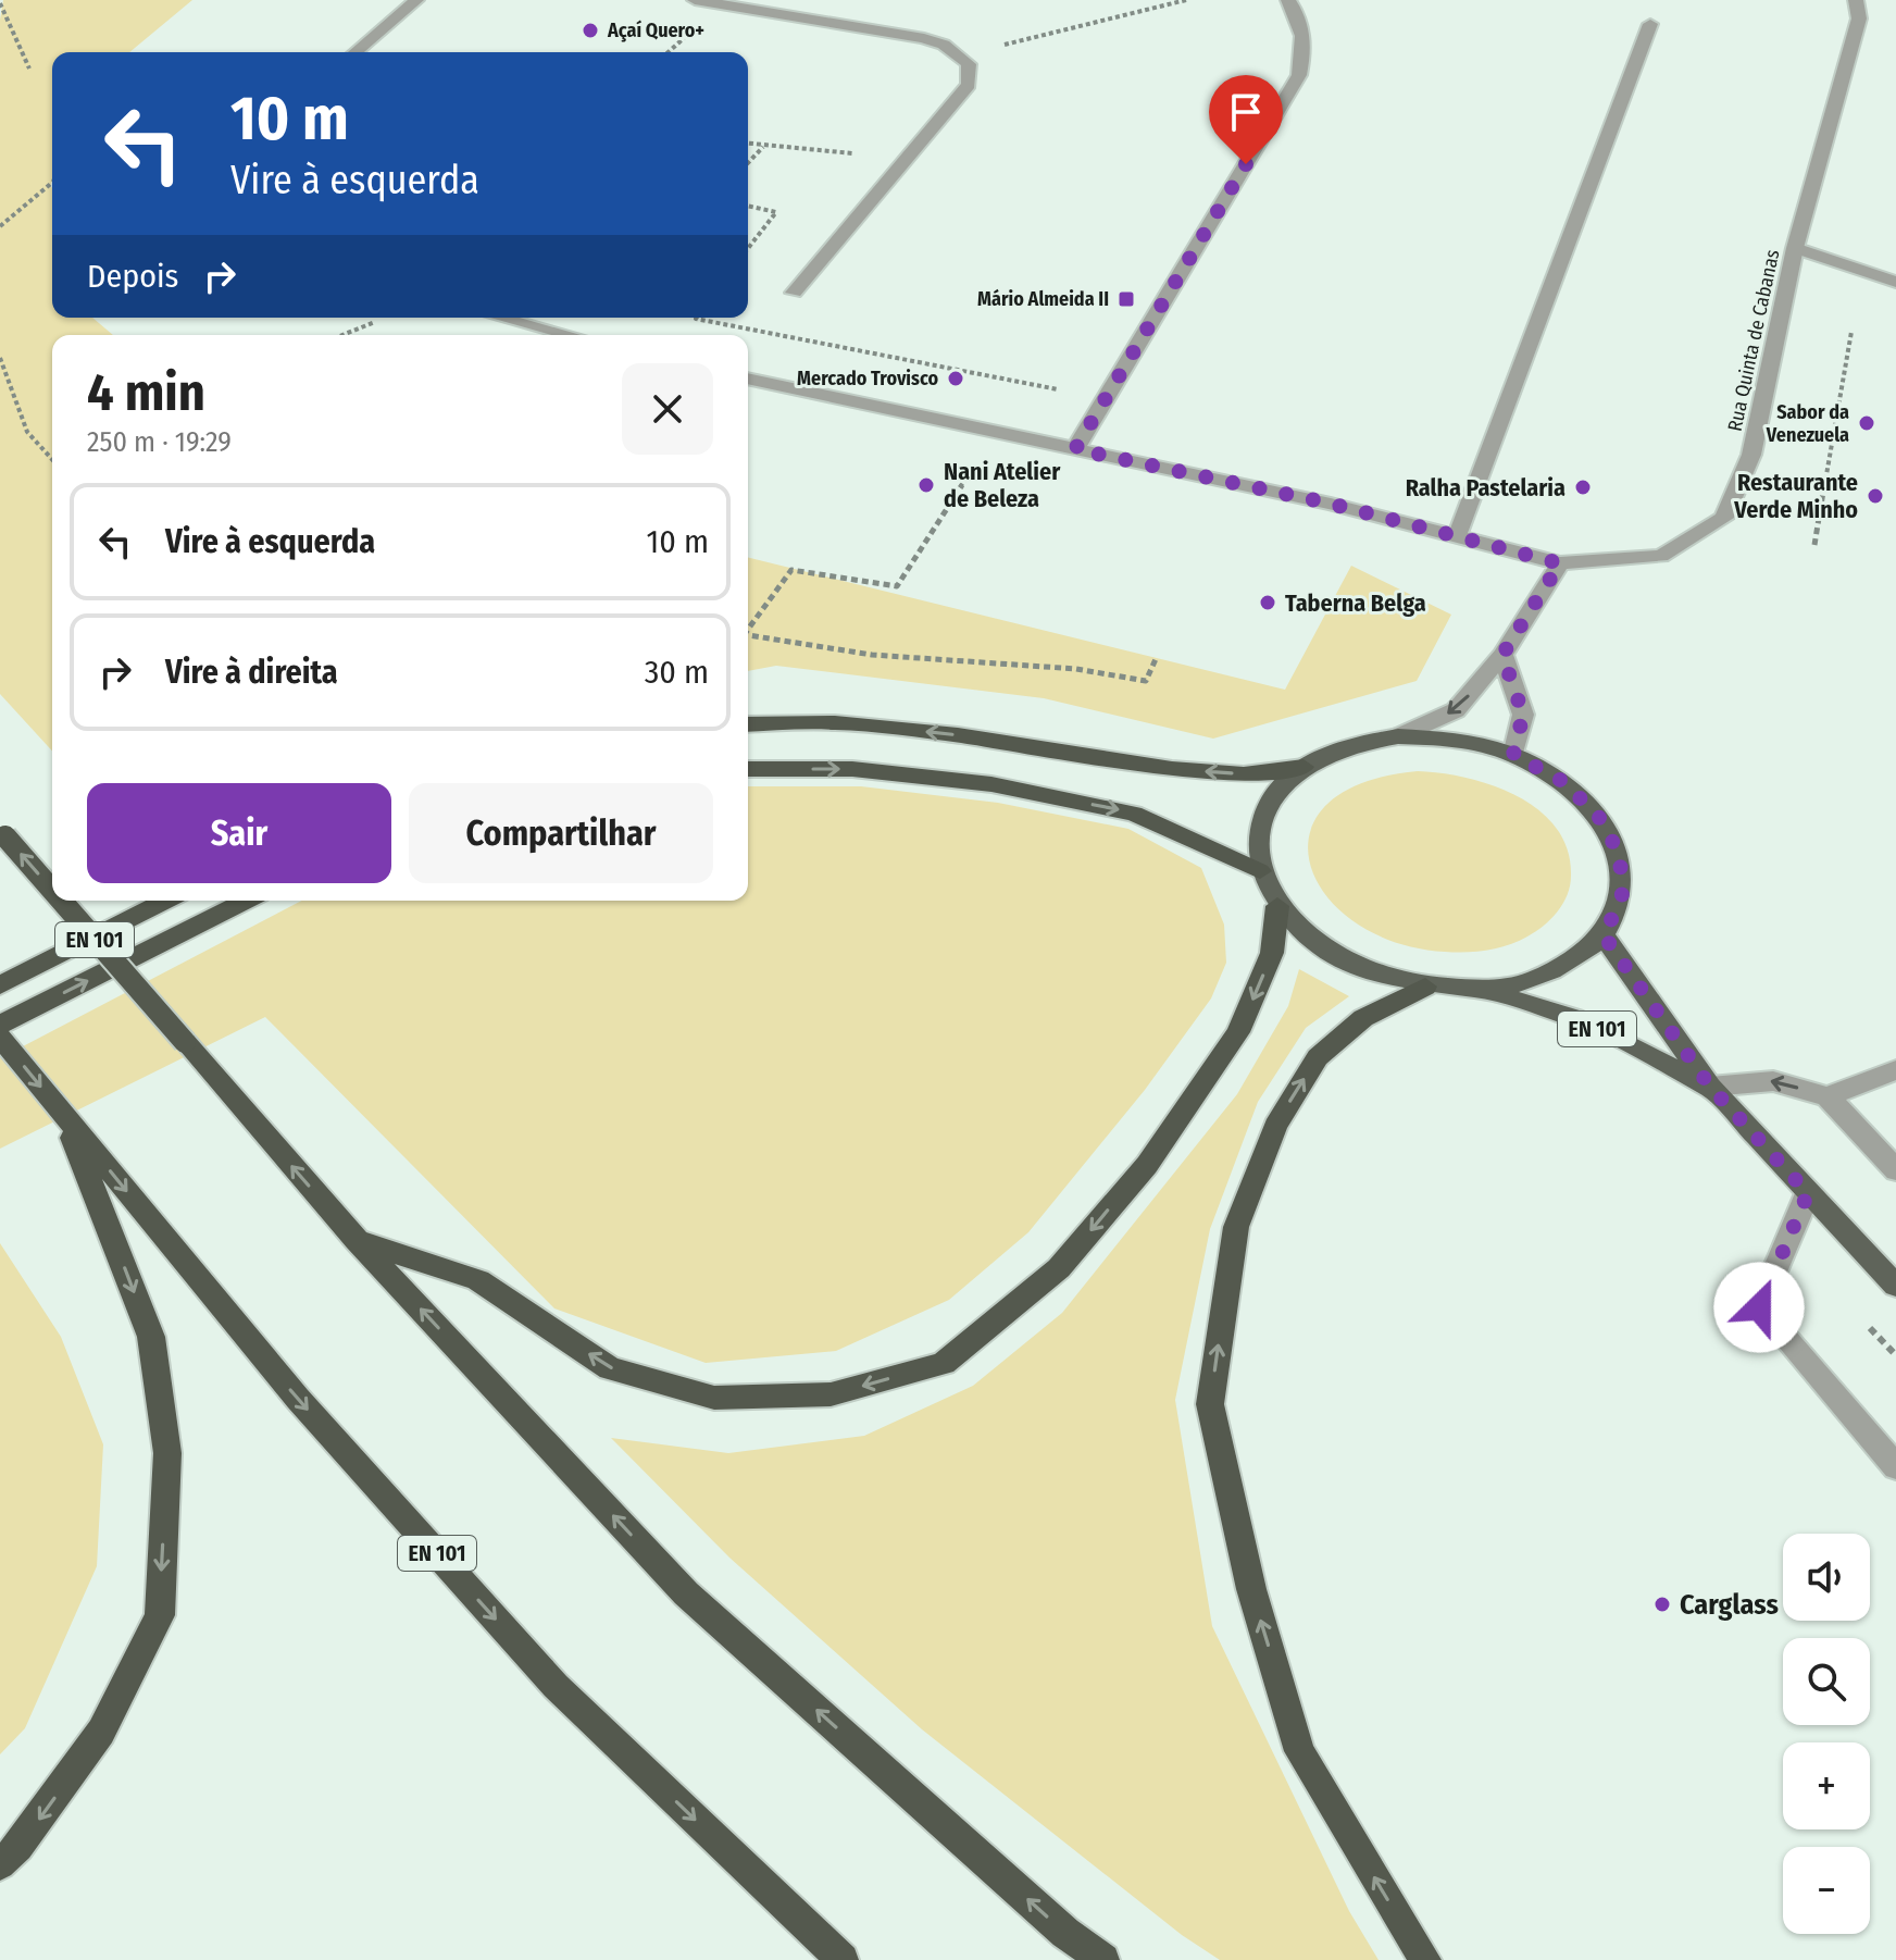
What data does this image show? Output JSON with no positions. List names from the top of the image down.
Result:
{
  "streets": {
    "highway": ["EN 101"],
    "street": ["Rua Quinta de Cabanas"]
  },
  "places": {
    "other": [
      "Açaí Quero+",
      "Mercado Trovisco",
      "Sabor da Venezuela",
      "Nani Atelier de Beleza",
      "Ralha Pastelaria",
      "Restaurante Verde Minho",
      "Taberna Belga",
      "Carglass"
    ],
    "transit": ["Mário Almeida II"]
  },
  "page": {
    "turn": ["10 m", "Vire à esquerda"],
    "then": "Depois",
    "heading": ["4 min", "250 m · 19:29"],
    "list": [
      {
        "name": "Vire à esquerda",
        "value": "10 m"
      },
      {
        "name": "Vire à direita",
        "value": "30 m"
      }
    ],
    "buttons": ["Sair", "Compartilhar"],
    "map_buttons": ["+", "−"]
  }
}
